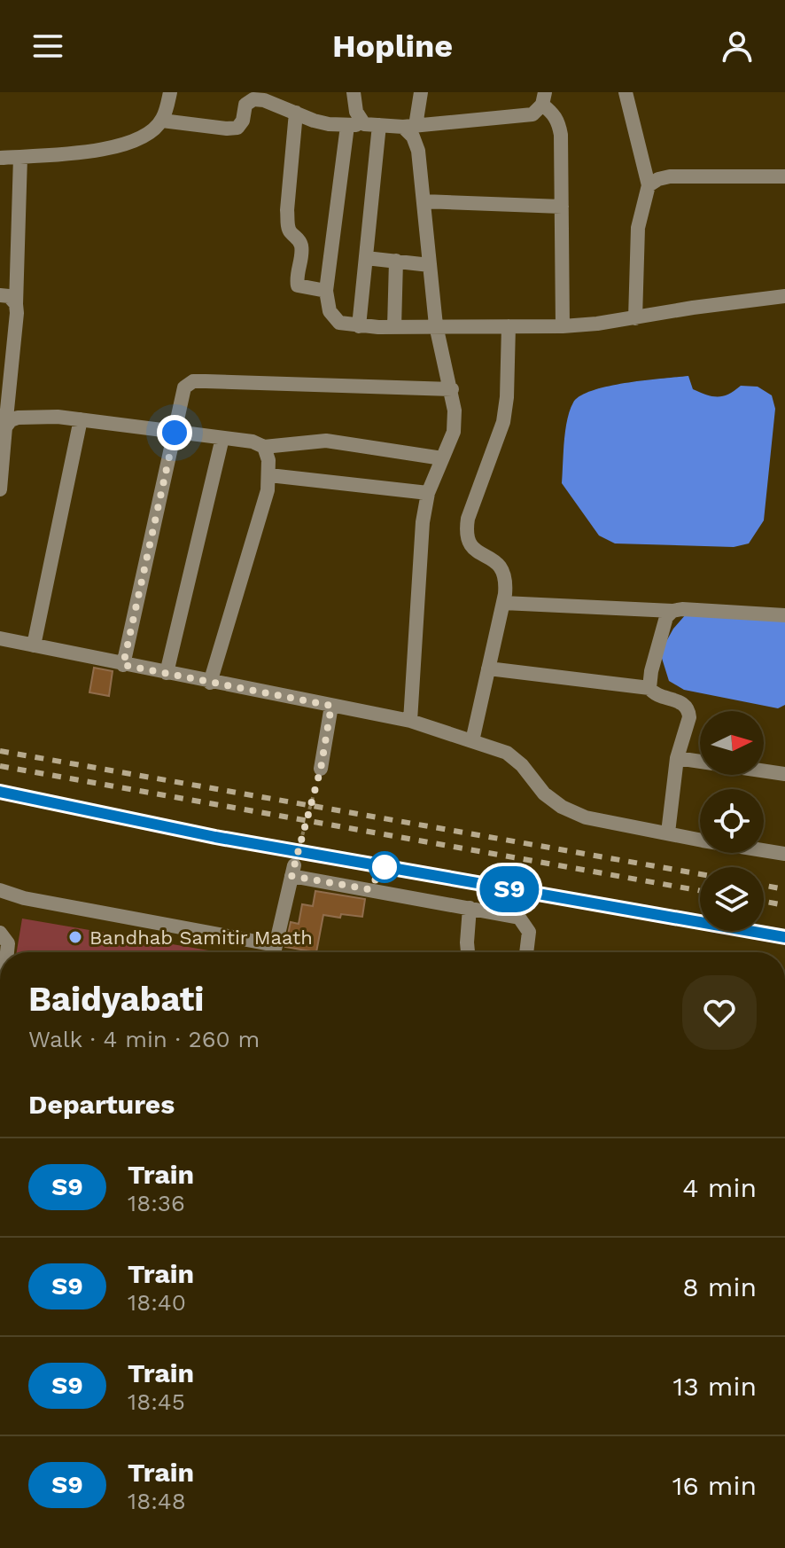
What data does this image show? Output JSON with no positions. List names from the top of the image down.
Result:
{
  "places": ["Bandhab Samitir Maath"],
  "north": "right",
  "page": {
    "header": "Hopline",
    "on_map": "S9",
    "heading": [
      ["Baidyabati", "Walk · 4 min · 260 m"],
      "Departures"
    ],
    "list": [
      {
        "mark": "S9",
        "name": "Train",
        "note": "18:36",
        "value": "4 min"
      },
      {
        "mark": "S9",
        "name": "Train",
        "note": "18:40",
        "value": "8 min"
      },
      {
        "mark": "S9",
        "name": "Train",
        "note": "18:45",
        "value": "13 min"
      },
      {
        "mark": "S9",
        "name": "Train",
        "note": "18:48",
        "value": "16 min"
      }
    ]
  }
}
